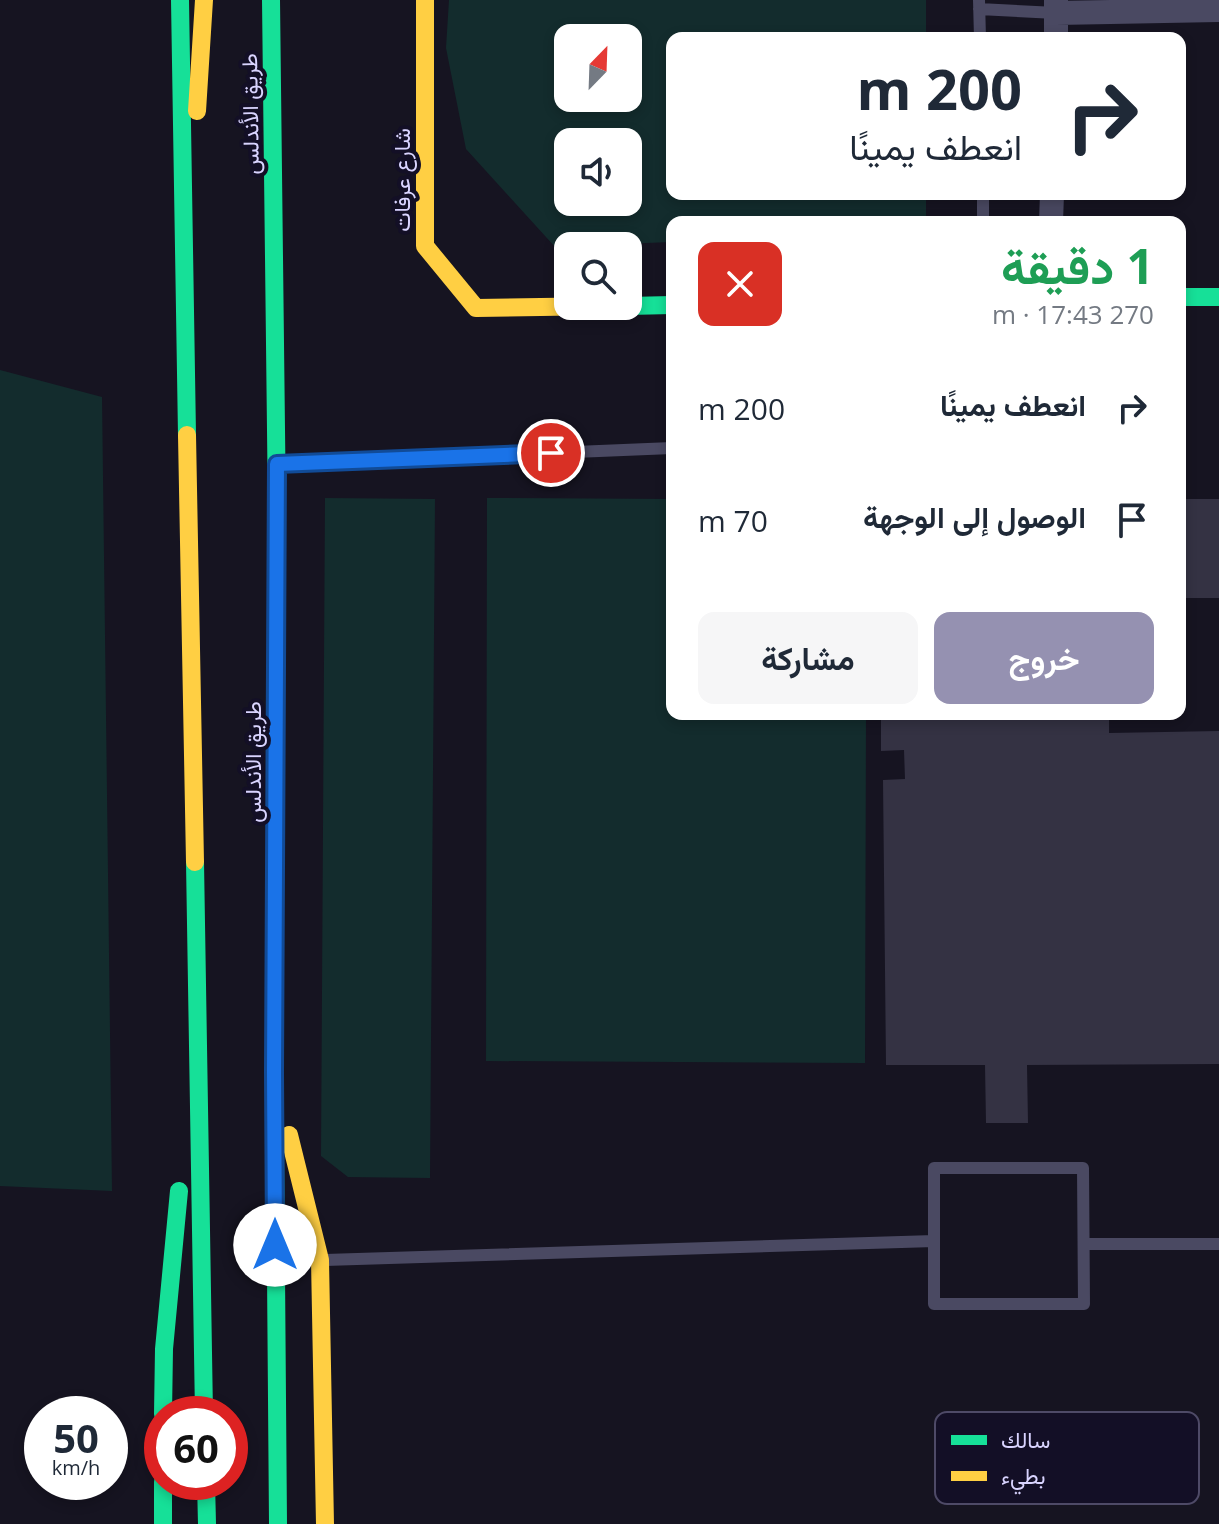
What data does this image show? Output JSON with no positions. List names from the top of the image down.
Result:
{
  "streets": {
    "main road": ["طريق الأندلس", "شارع عرفات"]
  },
  "legend": ["سالك", "بطيء"],
  "north": "top right",
  "page": {
    "turn": ["200 m", "انعطف يمينًا"],
    "heading": ["1 دقيقة", "270 m · 17:43"],
    "list": [
      {
        "name": "انعطف يمينًا",
        "value": "200 m"
      },
      {
        "name": "الوصول إلى الوجهة",
        "value": "70 m"
      }
    ],
    "buttons": ["خروج", "مشاركة"],
    "speed": "50 km/h",
    "limit": "60"
  }
}
